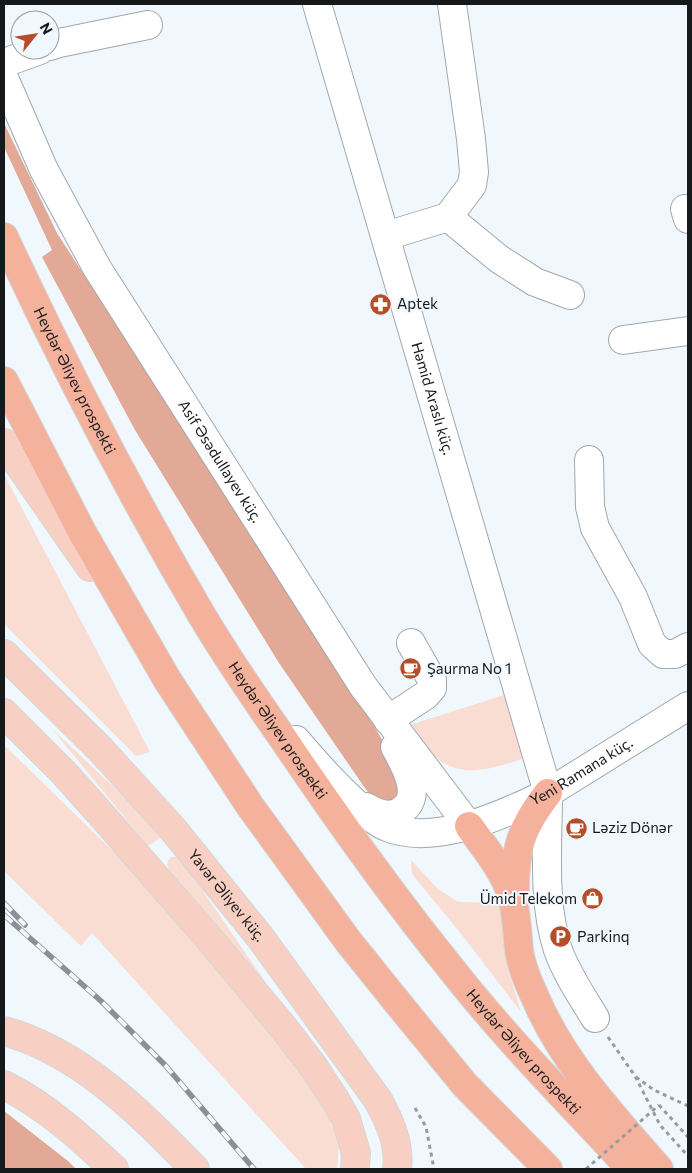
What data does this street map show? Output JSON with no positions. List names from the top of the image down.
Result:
{
  "streets": {
    "highway": ["Heydər Əliyev prospekti"],
    "main road": ["Yavər Əliyev küç."],
    "street": ["Həmid Araslı küç.", "Asif Əsədullayev küç.", "Yeni Ramana küç."]
  },
  "crossings": [
    ["Həmid Araslı küç.", "Yeni Ramana küç."],
    ["Asif Əsədullayev küç.", "Yeni Ramana küç."]
  ],
  "places": {
    "pharmacy": ["Aptek"],
    "cafe": ["Şaurma No 1", "Ləziz Dönər"],
    "shop": ["Ümid Telekom"],
    "parking": ["Parkinq"]
  },
  "north": "top right"
}
